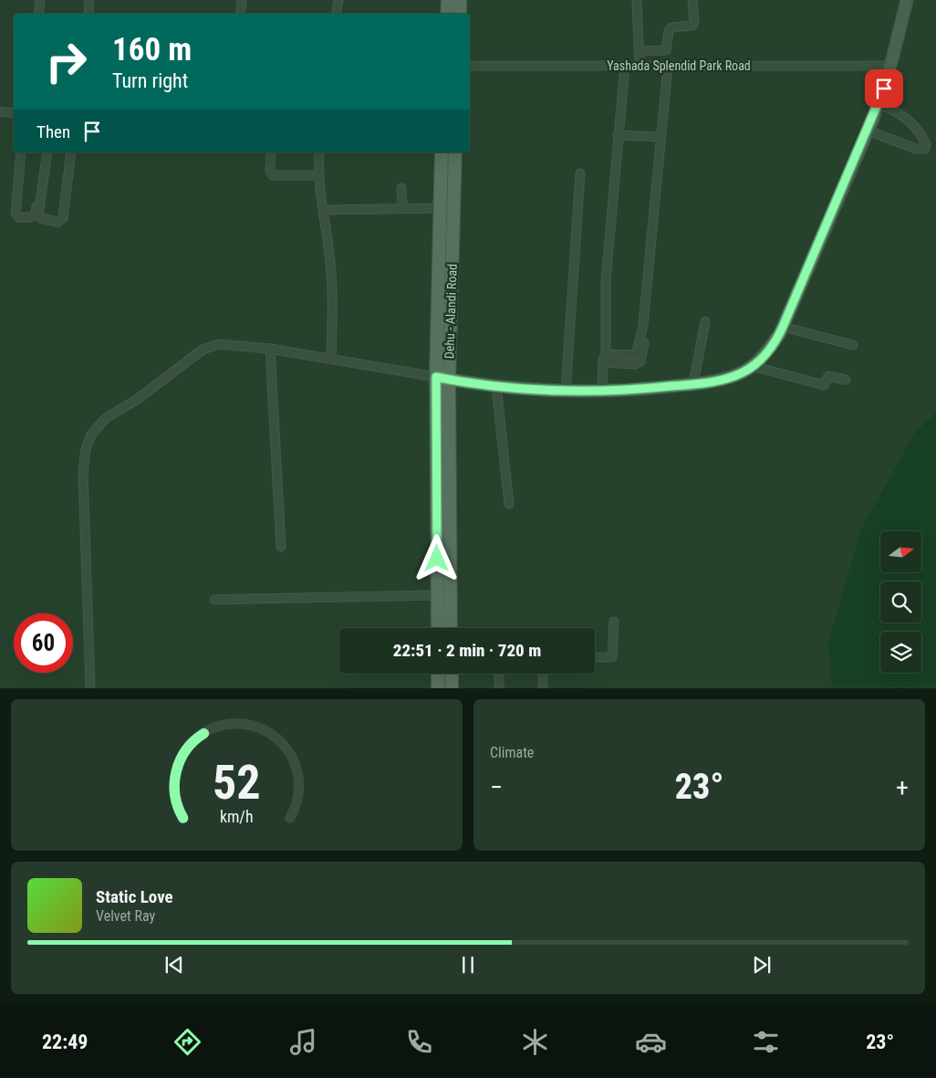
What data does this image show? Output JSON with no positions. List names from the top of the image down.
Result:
{
  "streets": {
    "main road": ["Dehu - Alandi Road"],
    "street": ["Yashada Splendid Park Road"]
  },
  "north": "right",
  "page": {
    "turn": ["160 m", "Turn right"],
    "then": "Then",
    "limit": "60",
    "trip": "22:51 · 2 min · 720 m",
    "tile": "Climate",
    "heat": ["−", "23°", "+"],
    "song": ["Static Love", "Velvet Ray"],
    "tabs": ["22:49", "23°"],
    "gauge": ["52", "km/h"]
  }
}
